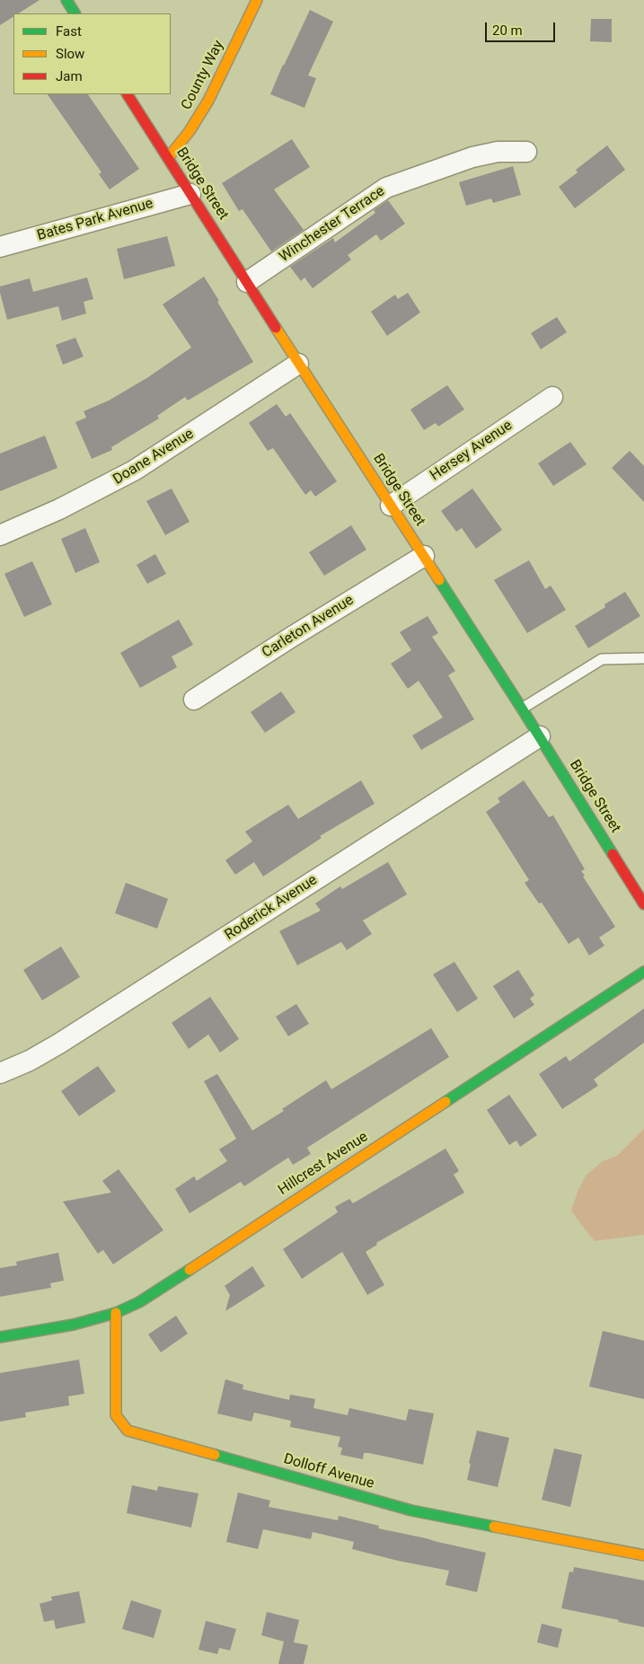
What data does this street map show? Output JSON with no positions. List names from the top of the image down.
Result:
{
  "streets": {
    "street": [
      "County Way",
      "Bridge Street",
      "Bates Park Avenue",
      "Winchester Terrace",
      "Hersey Avenue",
      "Doane Avenue",
      "Carleton Avenue",
      "Roderick Avenue",
      "Hillcrest Avenue",
      "Dolloff Avenue"
    ]
  },
  "crossings": [
    ["County Way", "Bridge Street"],
    ["Bridge Street", "Bates Park Avenue"],
    ["Bridge Street", "Winchester Terrace"],
    ["Bridge Street", "Hersey Avenue"],
    ["Bridge Street", "Doane Avenue"],
    ["Bridge Street", "Carleton Avenue"],
    ["Bridge Street", "Roderick Avenue"],
    ["Hillcrest Avenue", "Dolloff Avenue"]
  ],
  "legend": ["Fast", "Slow", "Jam"],
  "scale_bar": "20 m"
}
